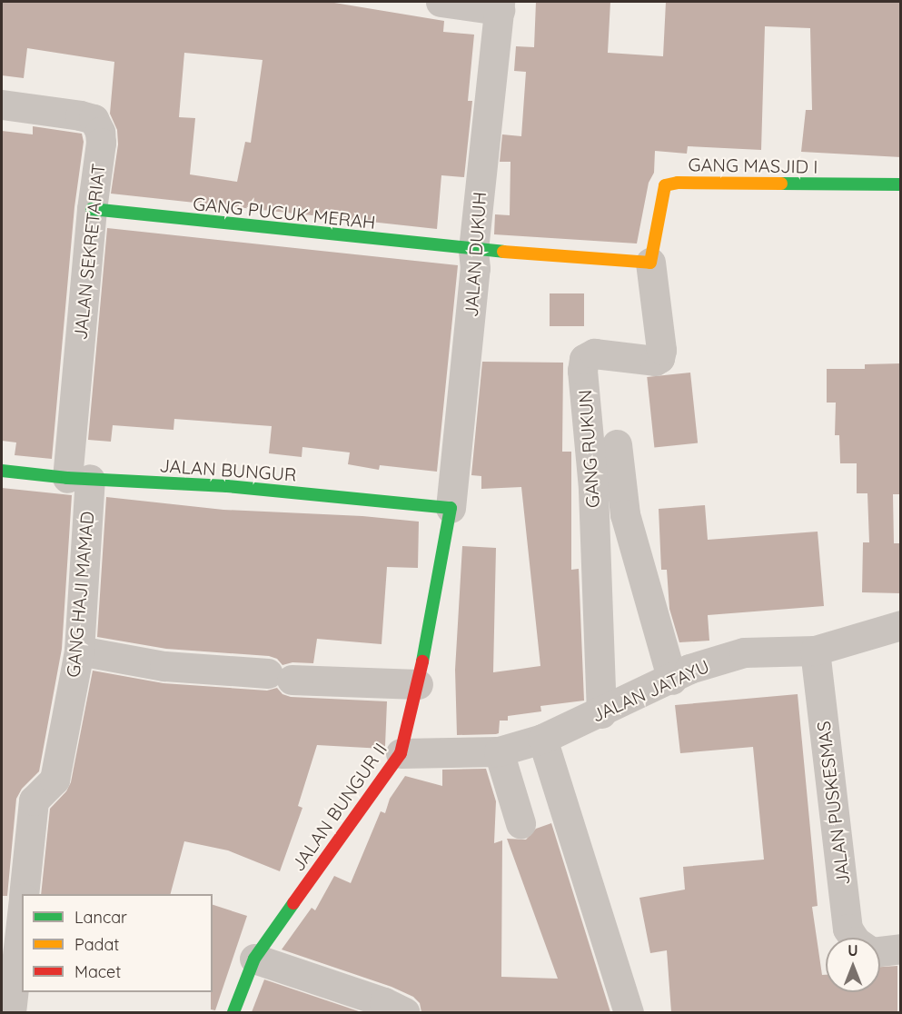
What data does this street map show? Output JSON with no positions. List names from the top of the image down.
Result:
{
  "streets": {
    "street": [
      "GANG MASJID I",
      "GANG PUCUK MERAH",
      "JALAN SEKRETARIAT",
      "JALAN DUKUH",
      "GANG RUKUN",
      "JALAN BUNGUR",
      "GANG HAJI MAMAD",
      "JALAN JATAYU",
      "JALAN PUSKESMAS",
      "JALAN BUNGUR II"
    ]
  },
  "crossings": [
    ["GANG MASJID I", "GANG RUKUN"],
    ["GANG PUCUK MERAH", "JALAN SEKRETARIAT"],
    ["GANG PUCUK MERAH", "JALAN DUKUH"],
    ["JALAN SEKRETARIAT", "JALAN BUNGUR"],
    ["JALAN SEKRETARIAT", "GANG HAJI MAMAD"],
    ["JALAN DUKUH", "JALAN BUNGUR"],
    ["JALAN DUKUH", "JALAN BUNGUR II"],
    ["GANG RUKUN", "JALAN JATAYU"],
    ["JALAN BUNGUR", "GANG HAJI MAMAD"],
    ["JALAN BUNGUR", "JALAN BUNGUR II"],
    ["JALAN JATAYU", "JALAN PUSKESMAS"],
    ["JALAN JATAYU", "JALAN BUNGUR II"]
  ],
  "legend": ["Lancar", "Padat", "Macet"],
  "north": "top"
}
